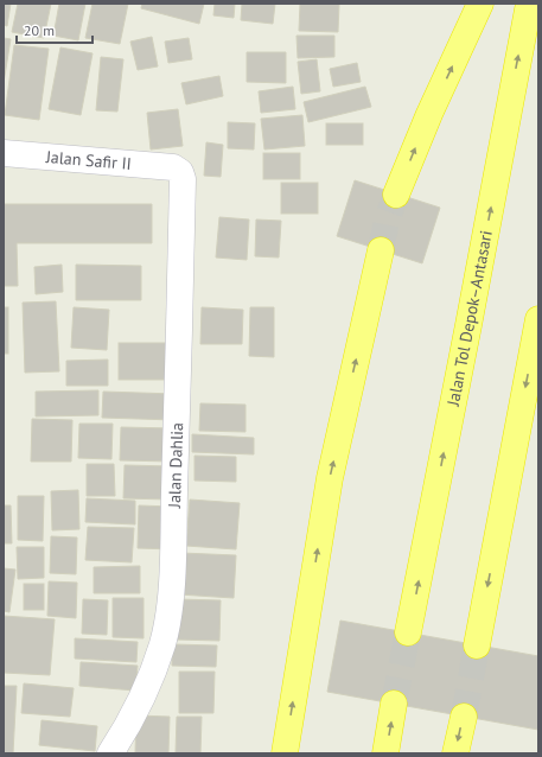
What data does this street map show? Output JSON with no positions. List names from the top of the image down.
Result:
{
  "streets": {
    "highway": ["Jalan Tol Depok–Antasari"],
    "street": ["Jalan Safir II", "Jalan Dahlia"]
  },
  "crossings": [
    ["Jalan Safir II", "Jalan Dahlia"]
  ],
  "scale_bar": "20 m"
}
